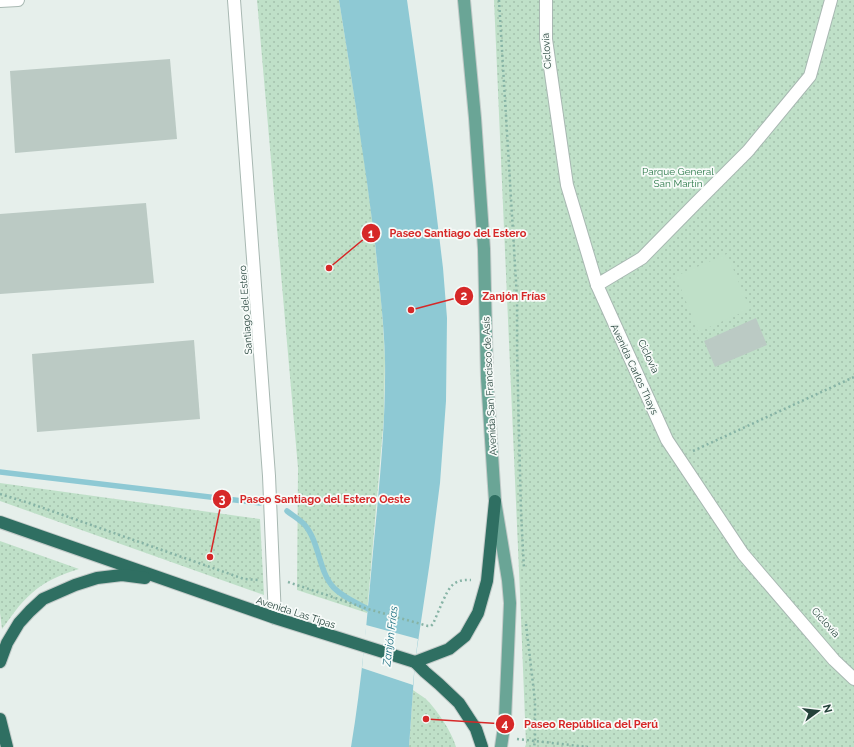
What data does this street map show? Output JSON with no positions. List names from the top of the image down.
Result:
{
  "streets": {
    "highway": ["Avenida Las Tipas"],
    "main road": ["Avenida San Francisco de Asís"],
    "street": ["Santiago del Estero", "Avenida Carlos Thays"]
  },
  "crossings": [
    ["Santiago del Estero", "Avenida Las Tipas"]
  ],
  "water": ["Zanjón Frías"],
  "parks": ["Parque General San Martín"],
  "places": [
    "Paseo Santiago del Estero",
    "Zanjón Frías",
    "Paseo Santiago del Estero Oeste",
    "Paseo República del Perú"
  ],
  "north": "right"
}
